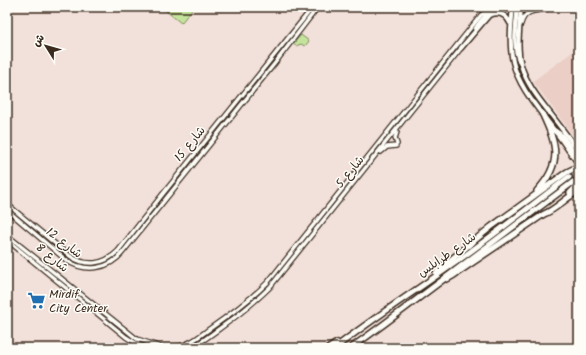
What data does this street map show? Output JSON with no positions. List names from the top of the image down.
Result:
{
  "streets": {
    "highway": ["شارع طرابلس"],
    "street": [
      "شارع 15",
      "شارع 5",
      "شارع 12",
      "شارع 8"
    ]
  },
  "crossings": [
    ["شارع 15", "شارع 12"]
  ],
  "places": {
    "supermarket": ["Mirdif City Center"]
  },
  "north": "top left"
}
